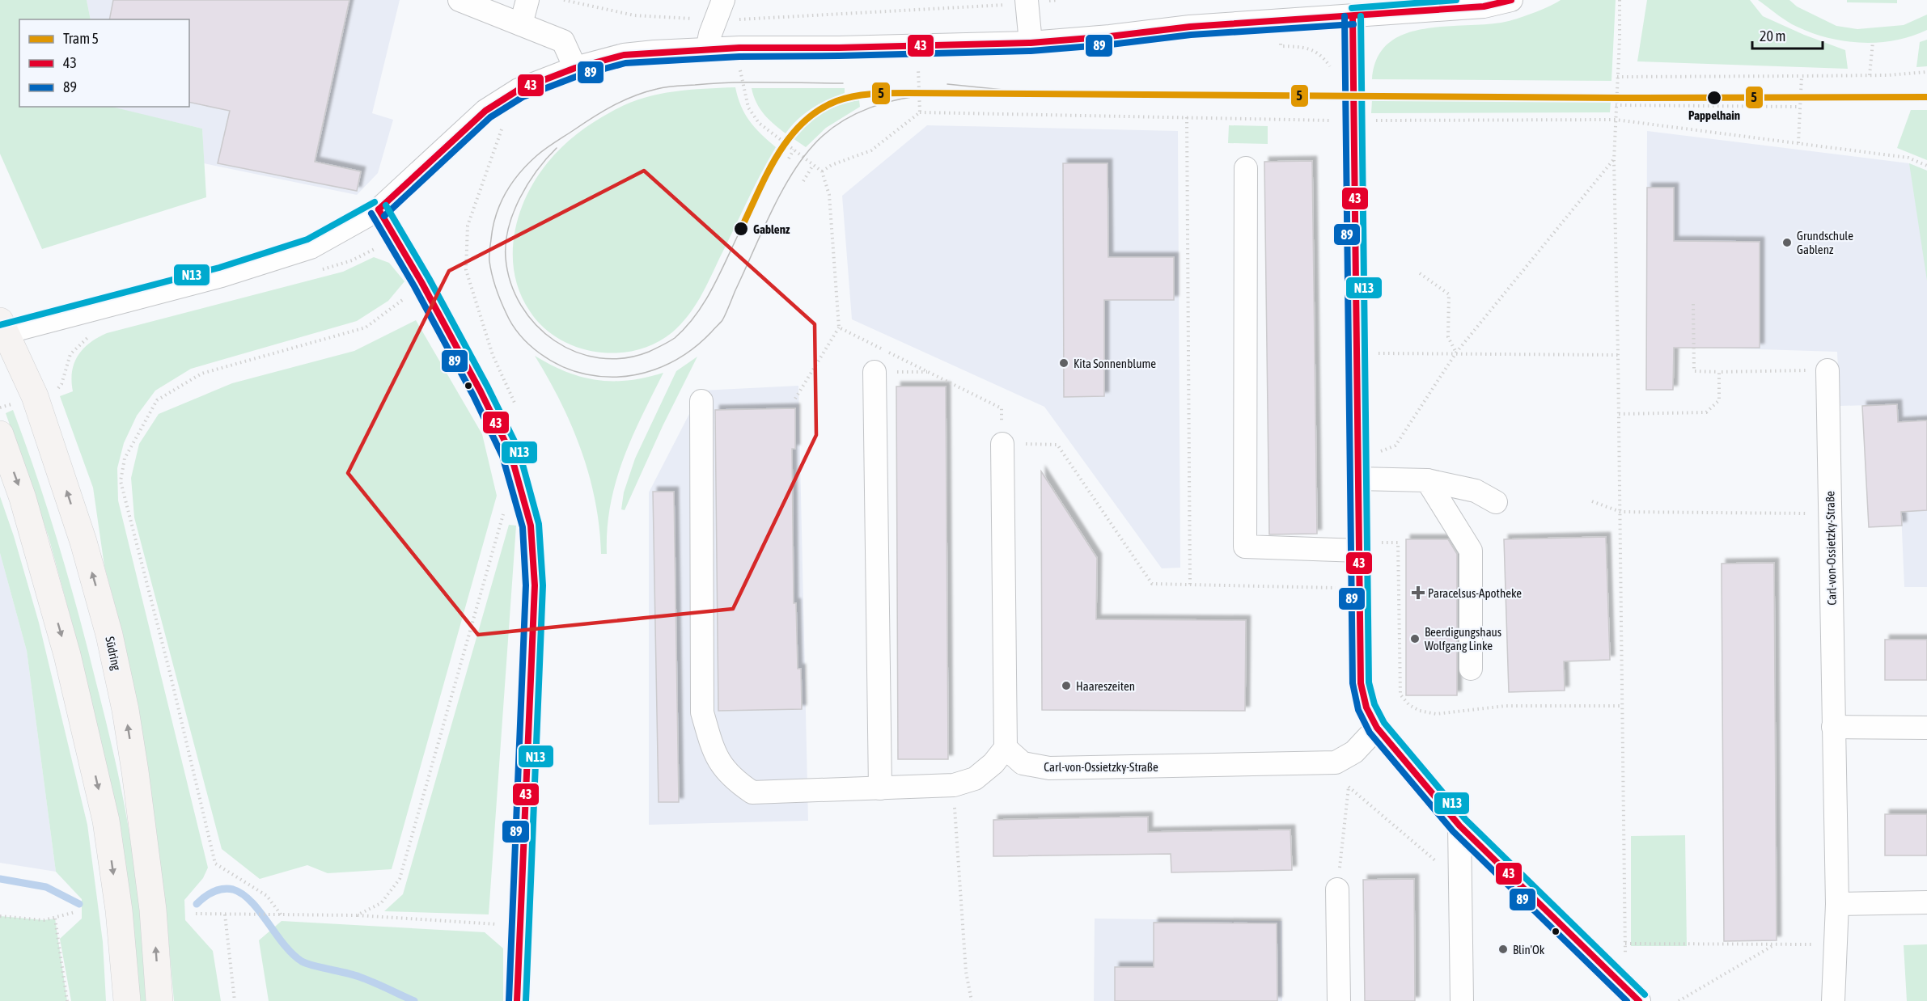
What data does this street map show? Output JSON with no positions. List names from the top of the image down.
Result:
{
  "streets": {
    "main road": ["Südring"],
    "street": ["Carl-von-Ossietzky-Straße"]
  },
  "places": {
    "other": [
      "Pappelhain",
      "Gablenz",
      "Grundschule Gablenz",
      "Kita Sonnenblume",
      "Beerdigungshaus Wolfgang Linke",
      "Haareszeiten",
      "Blin'Ok"
    ],
    "health": ["Paracelsus-Apotheke"]
  },
  "lines": [
    "transit line 43",
    "transit line N13",
    "transit line 89",
    "tram line 5"
  ],
  "legend": ["Tram 5", "43", "89"],
  "scale_bar": "20 m"
}
